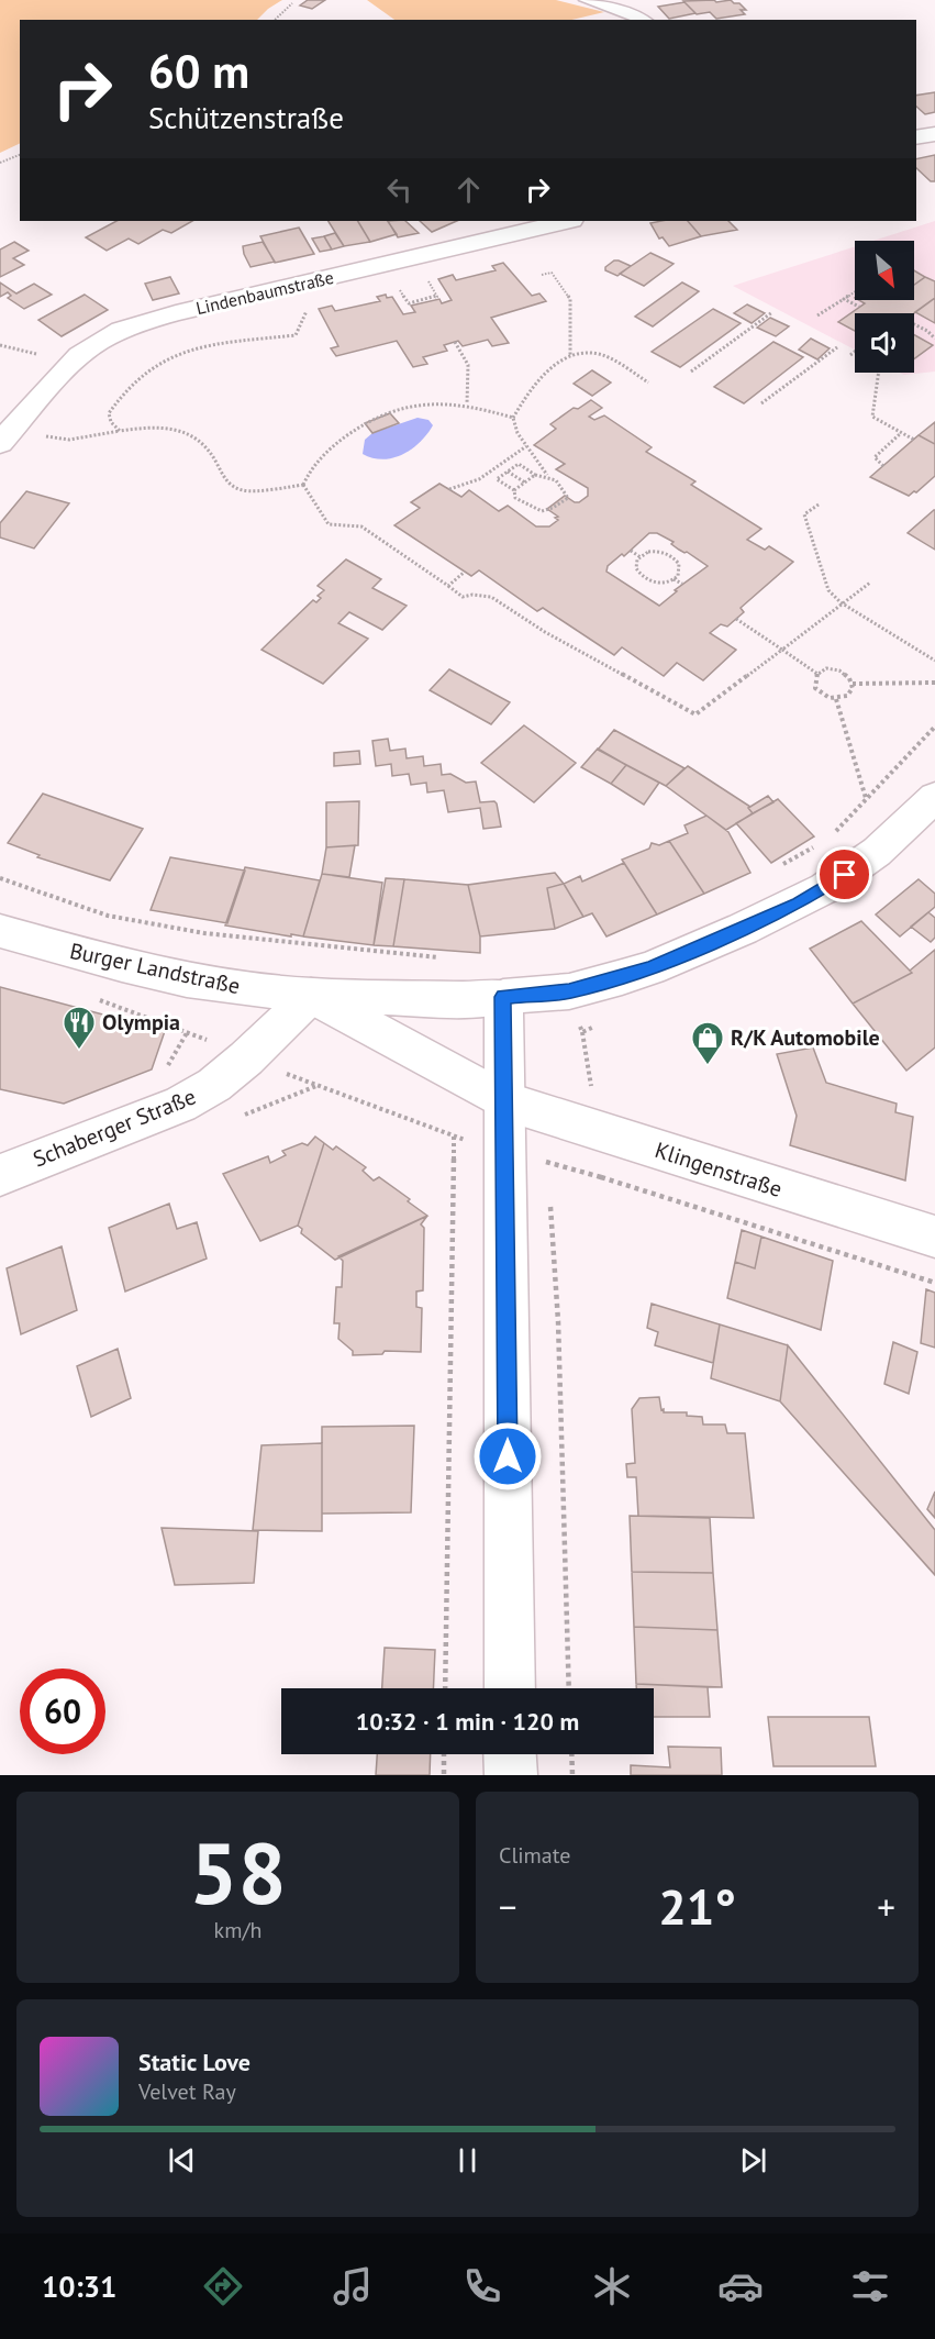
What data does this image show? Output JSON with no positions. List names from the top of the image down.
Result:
{
  "streets": {
    "main road": [
      "Lindenbaumstraße",
      "Burger Landstraße",
      "Schaberger Straße",
      "Klingenstraße"
    ]
  },
  "crossings": [
    ["Burger Landstraße", "Schaberger Straße"],
    ["Burger Landstraße", "Klingenstraße"]
  ],
  "places": {
    "restaurant": ["Olympia"],
    "shop": ["R/K Automobile"]
  },
  "north": "bottom right",
  "page": {
    "turn": ["60 m", "Schützenstraße"],
    "limit": "60",
    "trip": "10:32 · 1 min · 120 m",
    "tile": [
      ["58", "km/h"],
      "Climate"
    ],
    "heat": ["−", "21°", "+"],
    "song": ["Static Love", "Velvet Ray"],
    "tabs": "10:31"
  }
}
